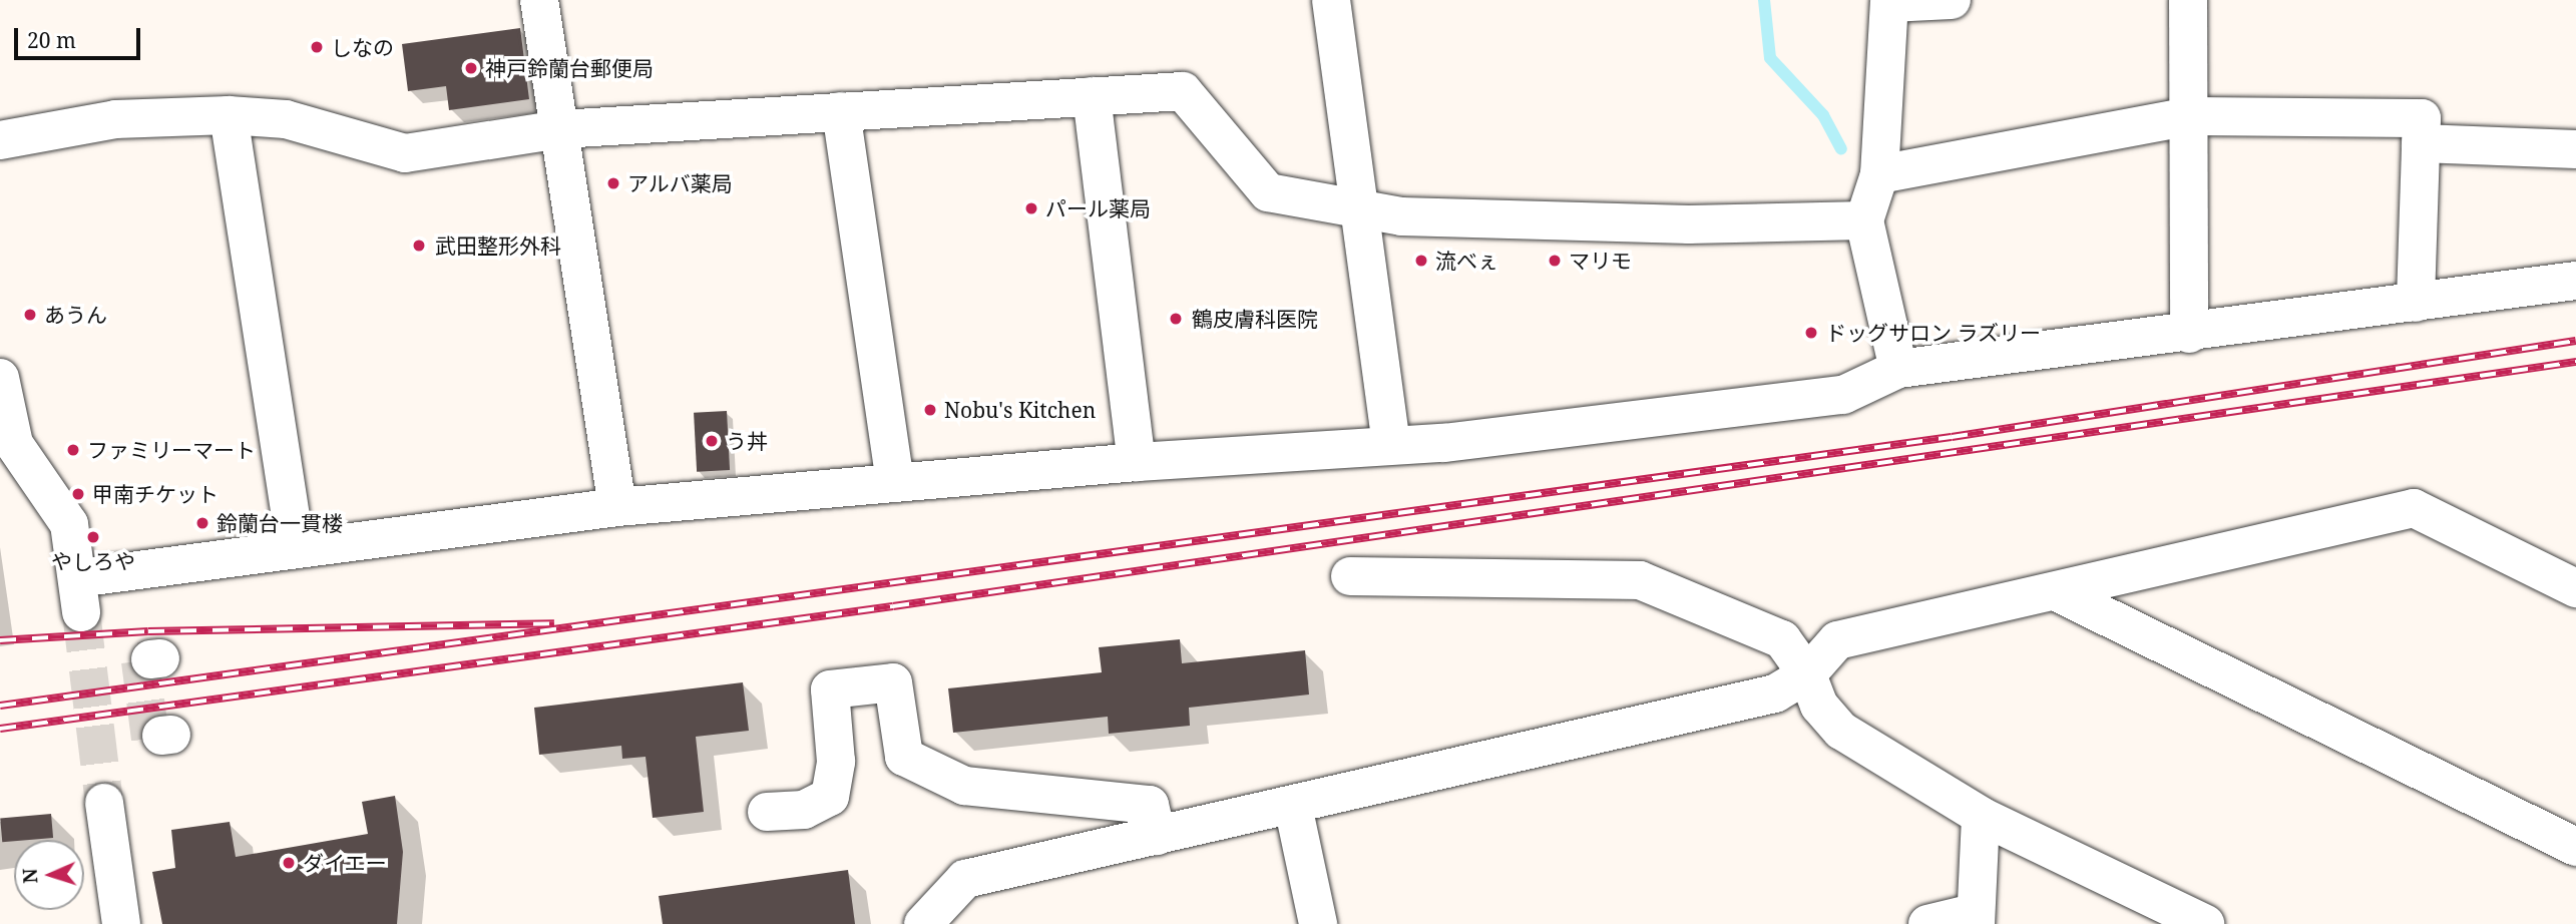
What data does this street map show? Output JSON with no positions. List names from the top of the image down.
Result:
{
  "places": [
    "しなの",
    "神戸鈴蘭台郵便局",
    "アルバ薬局",
    "パール薬局",
    "武田整形外科",
    "流べぇ",
    "マリモ",
    "あうん",
    "鶴皮膚科医院",
    "ドッグサロン ラズリー",
    "Nobu's Kitchen",
    "う丼",
    "ファミリーマート",
    "甲南チケット",
    "鈴蘭台一貫楼",
    "やしろや",
    "ダイエー"
  ],
  "scale_bar": "20 m",
  "north": "left"
}
